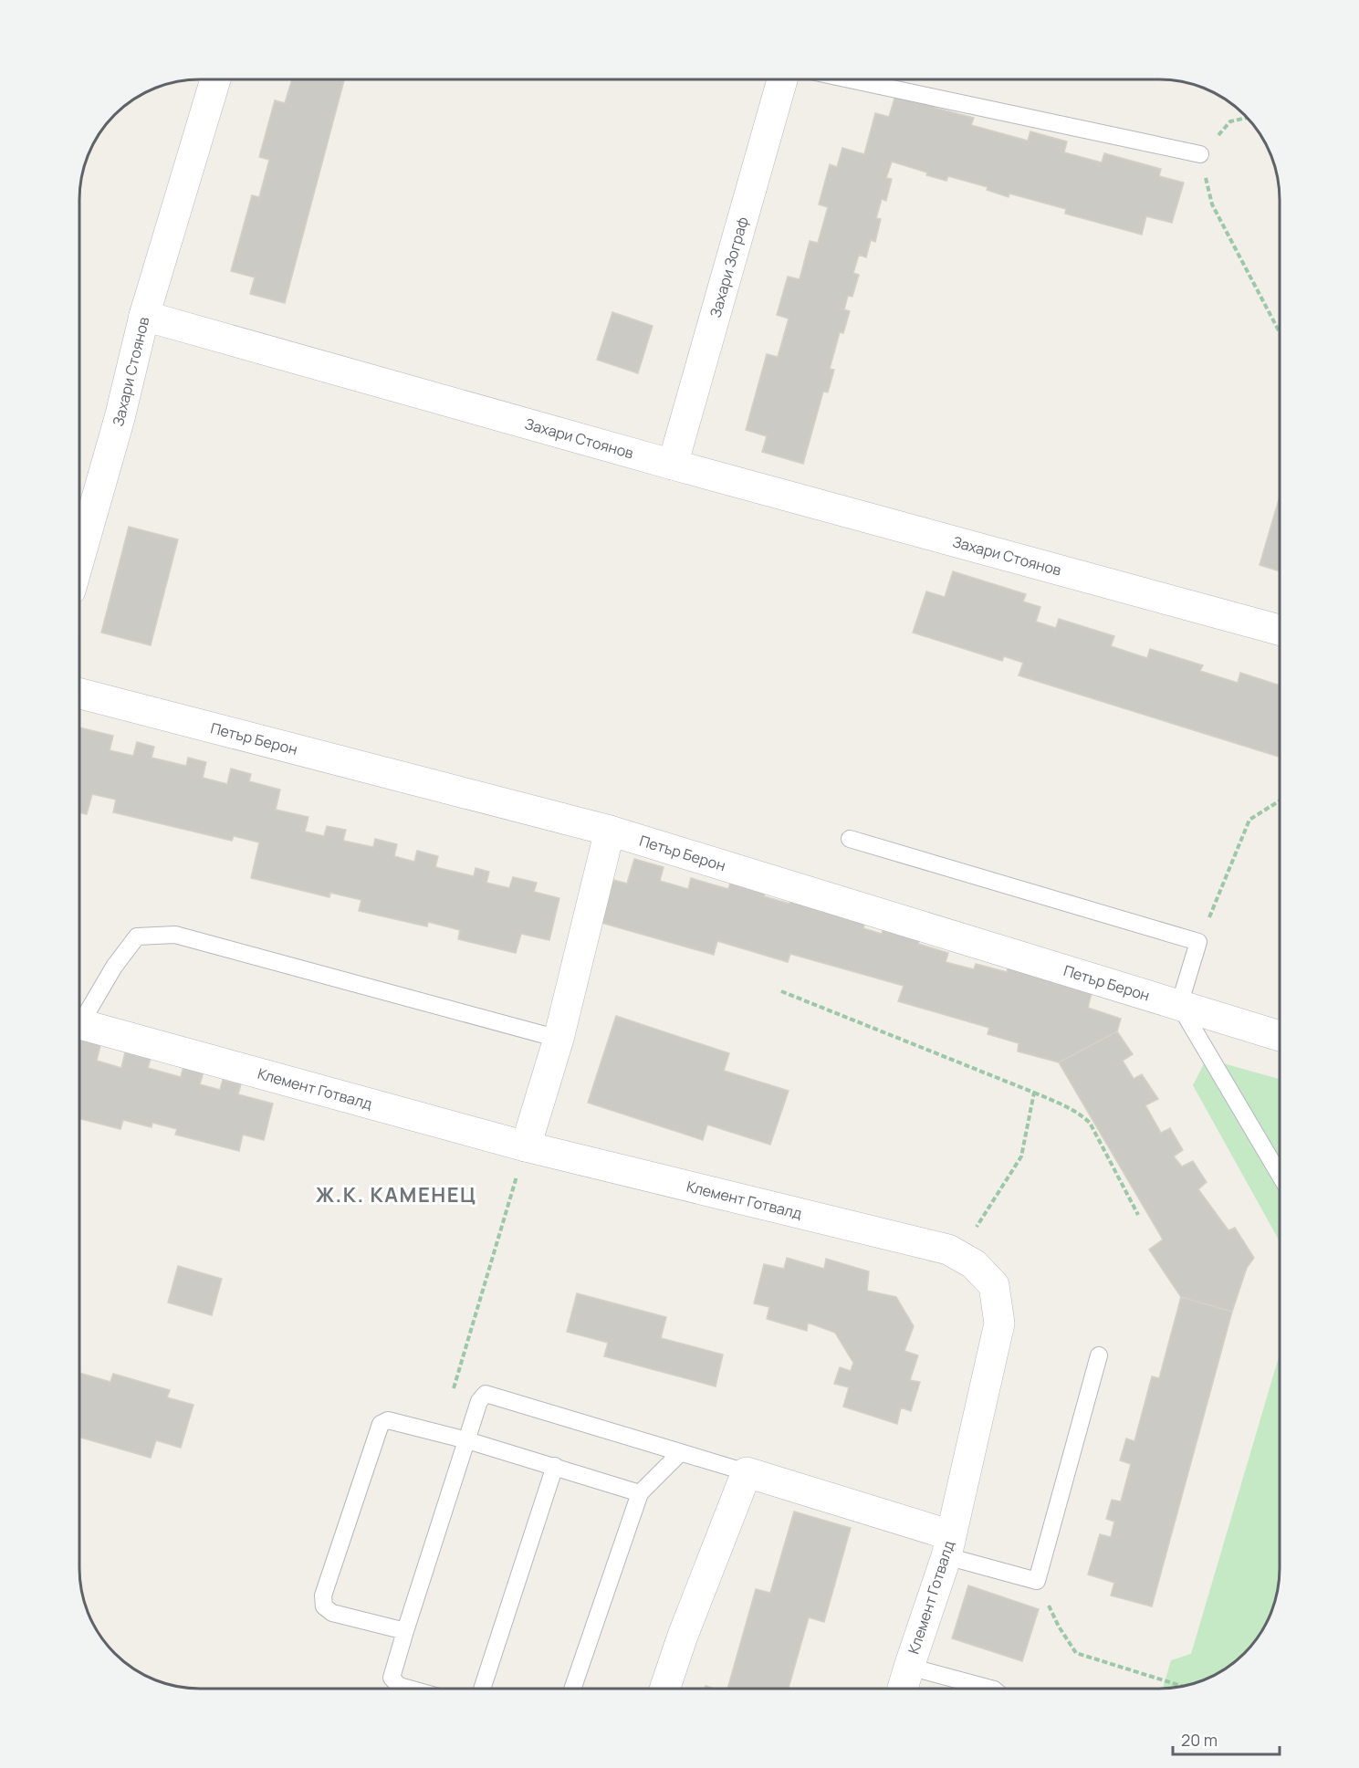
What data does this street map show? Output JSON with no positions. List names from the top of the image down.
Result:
{
  "streets": {
    "street": [
      "Захари Зограф",
      "Захари Стоянов",
      "Петър Берон",
      "Клемент Готвалд"
    ]
  },
  "crossings": [
    ["Захари Зограф", "Захари Стоянов"]
  ],
  "districts": ["Ж.К. КАМЕНЕЦ"],
  "scale_bar": "20 m"
}
